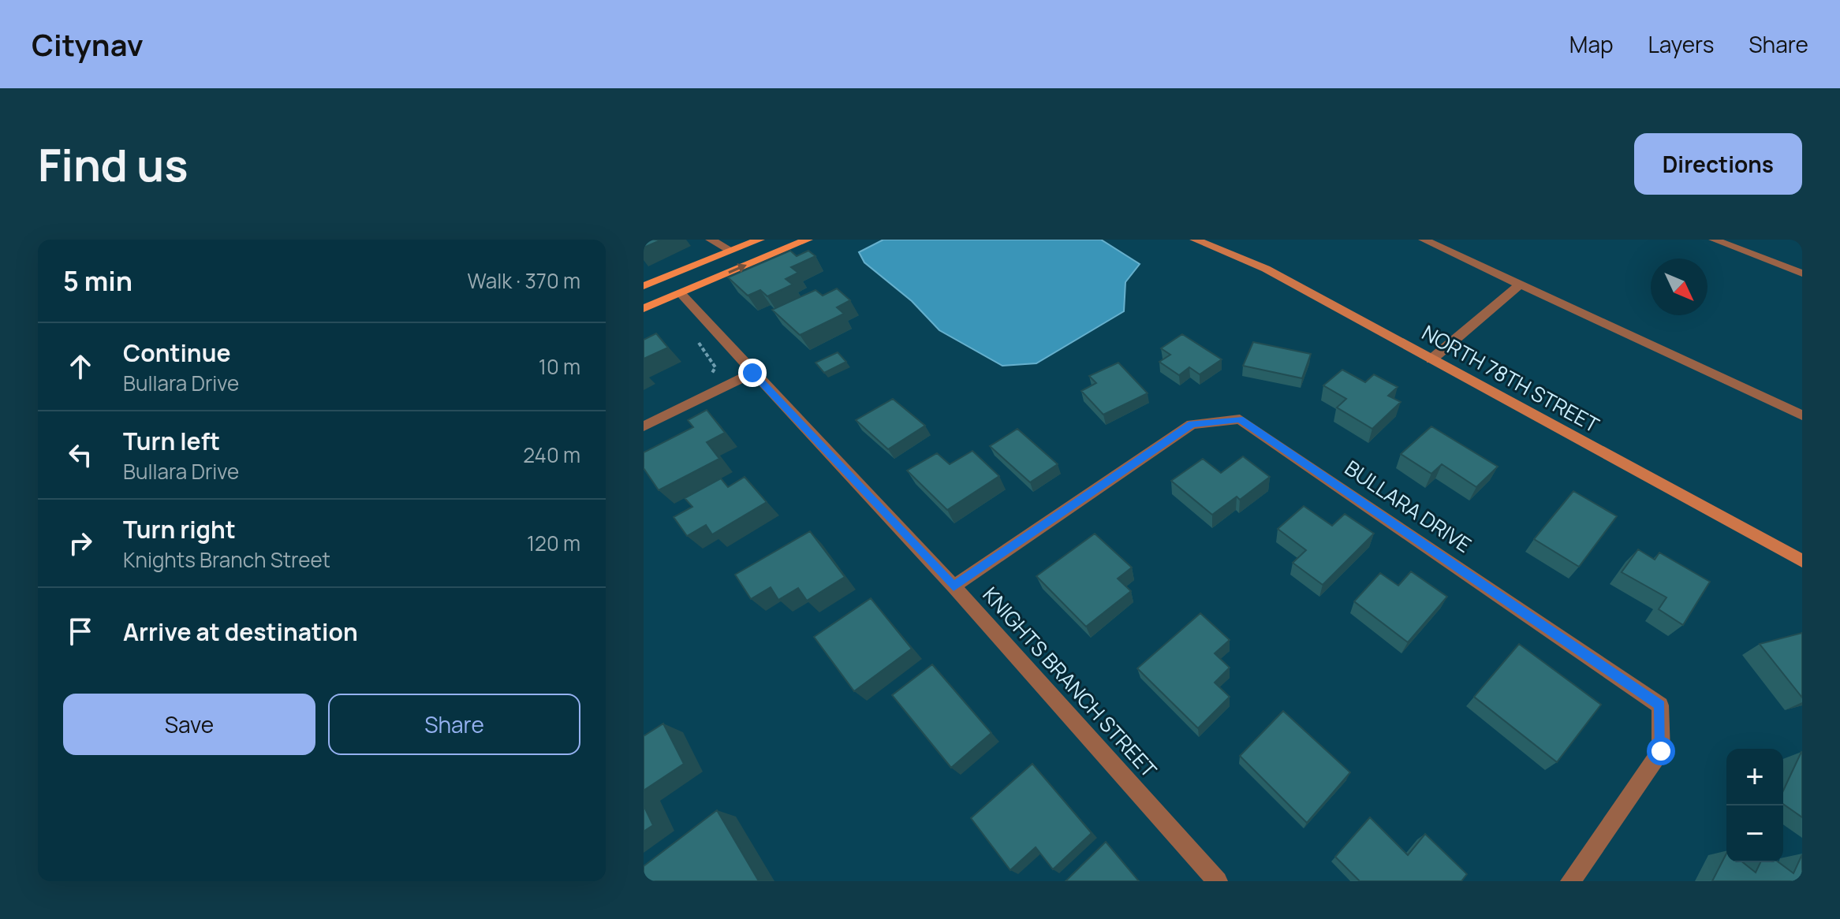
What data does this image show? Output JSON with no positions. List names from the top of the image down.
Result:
{
  "streets": {
    "street": ["NORTH 78TH STREET", "BULLARA DRIVE", "KNIGHTS BRANCH STREET"]
  },
  "crossings": [
    ["BULLARA DRIVE", "KNIGHTS BRANCH STREET"]
  ],
  "north": "bottom right",
  "page": {
    "header": "Citynav",
    "nav": ["Map", "Layers", "Share"],
    "buttons": [
      "Directions",
      ["Save", "Share"]
    ],
    "title": "Find us",
    "heading": ["5 min", "Walk · 370 m"],
    "list": [
      ["Continue", "Bullara Drive", "10 m"],
      ["Turn left", "Bullara Drive", "240 m"],
      ["Turn right", "Knights Branch Street", "120 m"],
      "Arrive at destination"
    ],
    "map_buttons": ["+", "−"]
  }
}
